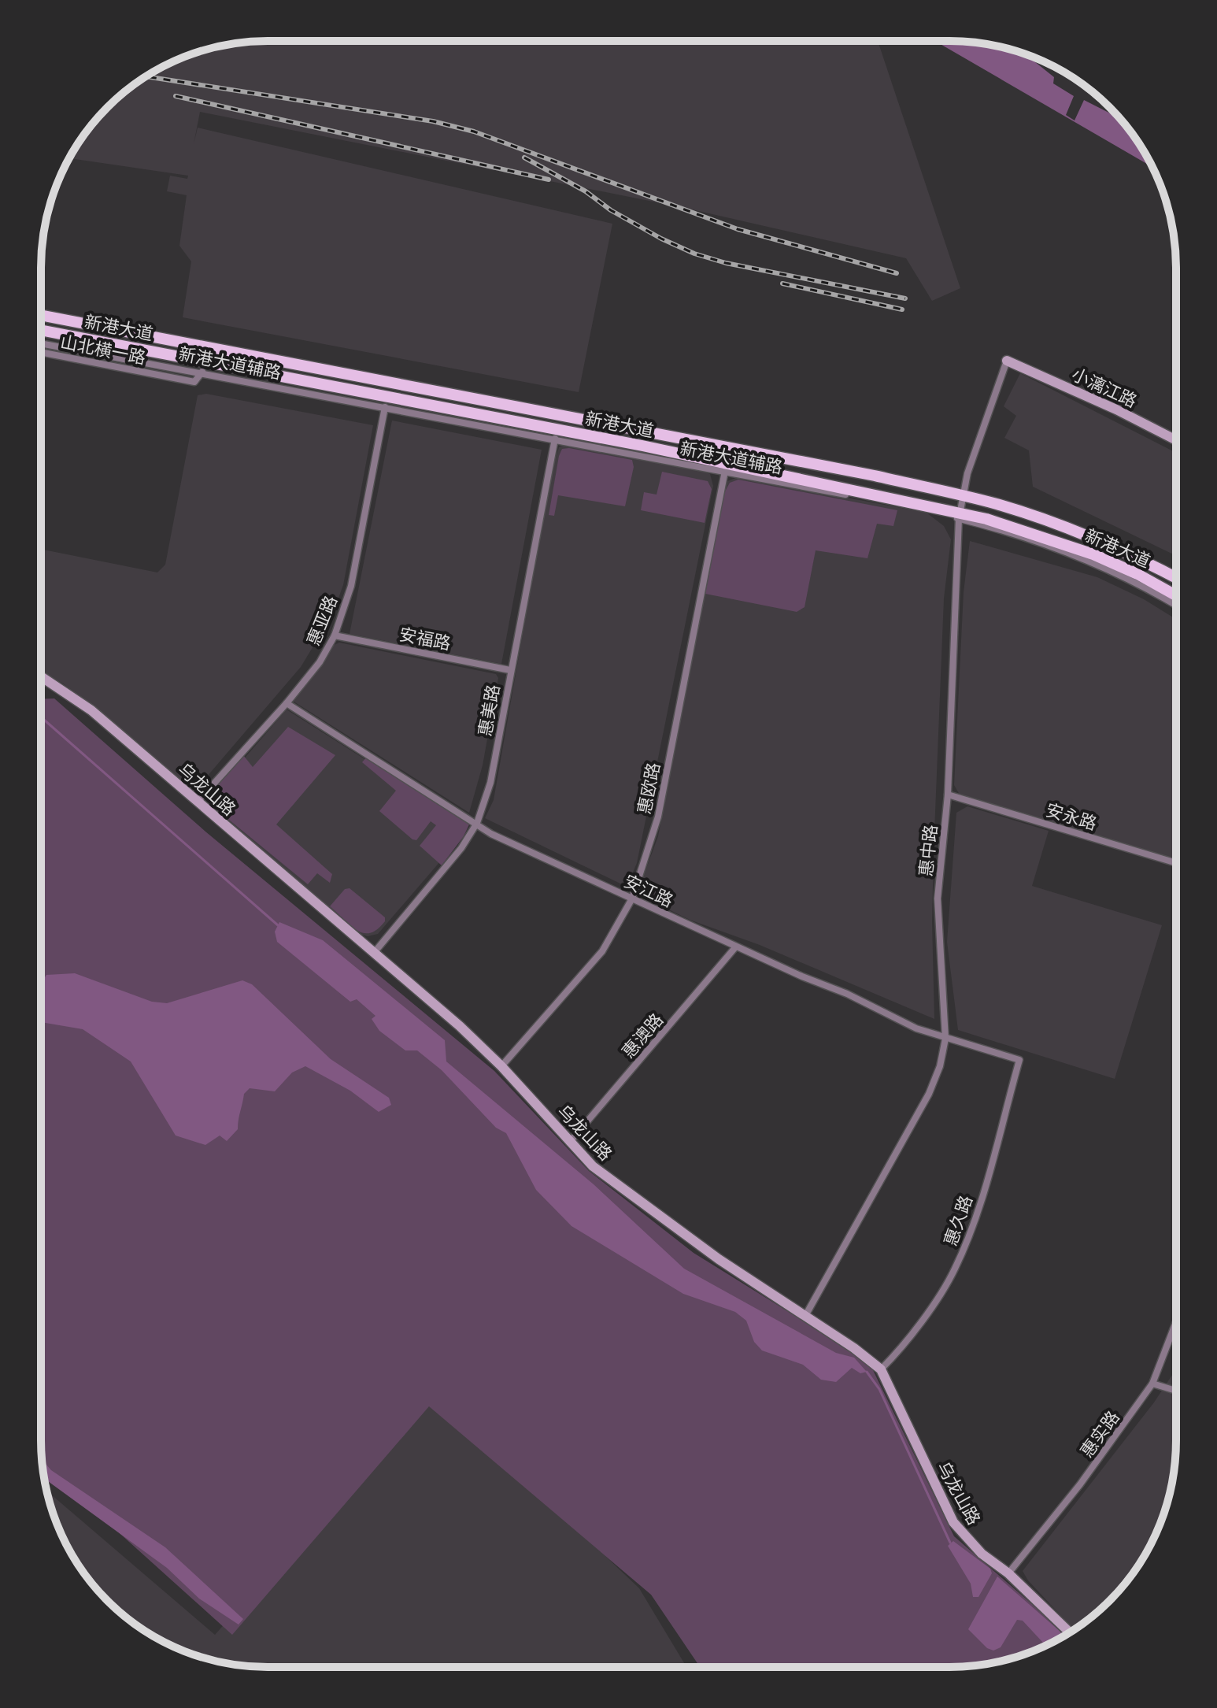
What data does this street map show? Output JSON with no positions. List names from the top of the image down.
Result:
{
  "streets": {
    "main road": ["新港大道"],
    "street": [
      "山北横一路",
      "新港大道辅路",
      "小漓江路",
      "惠亚路",
      "安福路",
      "惠美路",
      "惠欧路",
      "乌龙山路",
      "安永路",
      "惠中路",
      "安江路",
      "惠澳路",
      "惠久路",
      "惠实路"
    ]
  },
  "crossings": [
    ["新港大道", "新港大道辅路"],
    ["新港大道", "惠中路"],
    ["山北横一路", "新港大道辅路"],
    ["新港大道辅路", "惠亚路"],
    ["新港大道辅路", "惠美路"],
    ["新港大道辅路", "惠欧路"],
    ["新港大道辅路", "惠中路"],
    ["小漓江路", "惠中路"],
    ["惠亚路", "安福路"],
    ["惠亚路", "乌龙山路"],
    ["惠亚路", "安江路"],
    ["安福路", "惠美路"],
    ["惠美路", "乌龙山路"],
    ["惠美路", "安江路"],
    ["惠欧路", "乌龙山路"],
    ["惠欧路", "安江路"],
    ["乌龙山路", "惠中路"],
    ["乌龙山路", "惠澳路"],
    ["乌龙山路", "惠久路"],
    ["乌龙山路", "惠实路"],
    ["安永路", "惠中路"],
    ["惠中路", "安江路"],
    ["安江路", "惠澳路"],
    ["安江路", "惠久路"]
  ]
}
